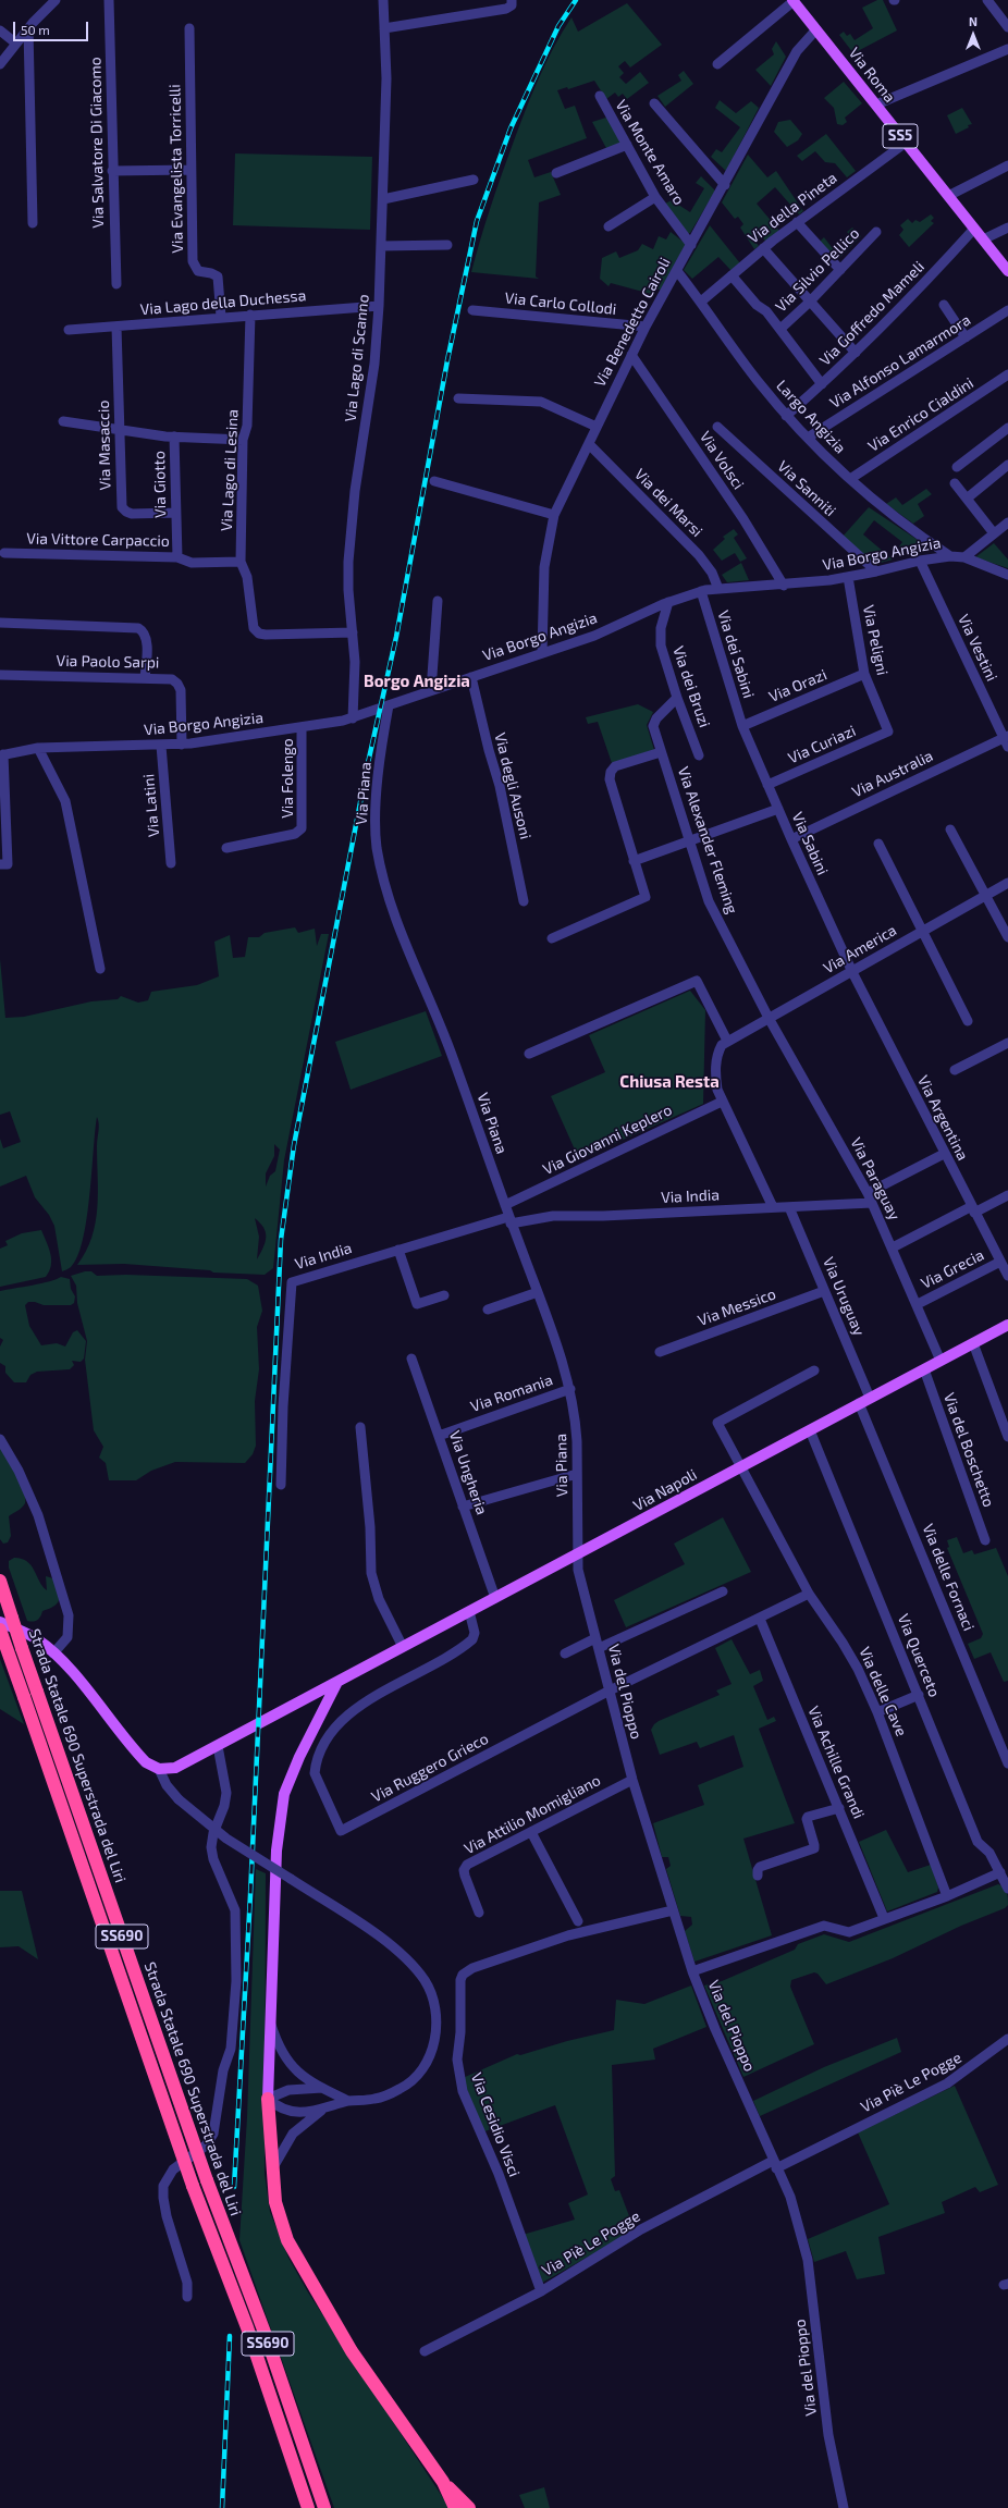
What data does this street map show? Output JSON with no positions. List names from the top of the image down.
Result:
{
  "streets": {
    "highway": ["Strada Statale 690 Superstrada del Liri", "SS690"],
    "main road": ["Via Roma", "SS5", "Via Napoli"],
    "street": [
      "Via Salvatore Di Giacomo",
      "Via Monte Amaro",
      "Via Evangelista Torricelli",
      "Via della Pineta",
      "Via Silvio Pellico",
      "Via Lago della Duchessa",
      "Via Carlo Collodi",
      "Via Goffredo Mameli",
      "Via Benedetto Cairoli",
      "Via Lago di Scanno",
      "Via Alfonso Lamarmora",
      "Via Enrico Cialdini",
      "Largo Angizia",
      "Via Masaccio",
      "Via Volsci",
      "Via Lago di Lesina",
      "Via Giotto",
      "Via Sanniti",
      "Via dei Marsi",
      "Via Vittore Carpaccio",
      "Via Borgo Angizia",
      "Via Peligni",
      "Via Vestini",
      "Via dei Sabini",
      "Via Paolo Sarpi",
      "Via Orazi",
      "Via dei Bruzi",
      "Via Curiazi",
      "Via Australia",
      "Via Folengo",
      "Via degli Ausoni",
      "Via Piana",
      "Via Latini",
      "Via Alexander Fleming",
      "Via Sabini",
      "Via America",
      "Via Argentina",
      "Via Giovanni Keplero",
      "Via Paraguay",
      "Via India",
      "Via Grecia",
      "Via Uruguay",
      "Via Messico",
      "Via Romania",
      "Via del Boschetto",
      "Via Ungheria",
      "Via delle Fornaci",
      "Via Querceto",
      "Via del Pioppo",
      "Via delle Cave",
      "Via Achille Grandi",
      "Via Ruggero Grieco",
      "Via Attilio Momigliano",
      "Via Piè Le Pogge",
      "Via Cesidio Visci"
    ]
  },
  "crossings": [
    ["Via Roma", "Via della Pineta"],
    ["Via Roma", "Via Goffredo Mameli"],
    ["Via Roma", "Via Benedetto Cairoli"],
    ["Via Monte Amaro", "Via Benedetto Cairoli"],
    ["Via Evangelista Torricelli", "Via Lago della Duchessa"],
    ["Via della Pineta", "Largo Angizia"],
    ["Via Lago della Duchessa", "Via Lago di Scanno"],
    ["Via Lago della Duchessa", "Via Masaccio"],
    ["Via Lago della Duchessa", "Via Lago di Lesina"],
    ["Via Carlo Collodi", "Via Benedetto Cairoli"],
    ["Via Goffredo Mameli", "Largo Angizia"],
    ["Via Benedetto Cairoli", "Largo Angizia"],
    ["Via Benedetto Cairoli", "Via Volsci"],
    ["Via Benedetto Cairoli", "Via dei Marsi"],
    ["Via Benedetto Cairoli", "Via Borgo Angizia"],
    ["Via Lago di Scanno", "Via Lago di Lesina"],
    ["Via Lago di Scanno", "Via Borgo Angizia"],
    ["Via Alfonso Lamarmora", "Largo Angizia"],
    ["Via Enrico Cialdini", "Largo Angizia"],
    ["Largo Angizia", "Via Borgo Angizia"],
    ["Via Masaccio", "Via Giotto"],
    ["Via Volsci", "Via Borgo Angizia"],
    ["Via Lago di Lesina", "Via Vittore Carpaccio"],
    ["Via Giotto", "Via Vittore Carpaccio"],
    ["Via Sanniti", "Via Borgo Angizia"],
    ["Via dei Marsi", "Via Borgo Angizia"],
    ["Via Borgo Angizia", "Via Peligni"],
    ["Via Borgo Angizia", "Via Vestini"],
    ["Via Borgo Angizia", "Via dei Sabini"],
    ["Via Borgo Angizia", "Via Paolo Sarpi"],
    ["Via Borgo Angizia", "Via dei Bruzi"],
    ["Via Borgo Angizia", "Via Folengo"],
    ["Via Borgo Angizia", "Via degli Ausoni"],
    ["Via Borgo Angizia", "Via Piana"],
    ["Via Borgo Angizia", "Via Latini"],
    ["Via Peligni", "Via Orazi"],
    ["Via Peligni", "Via Curiazi"],
    ["Via Vestini", "Via Australia"],
    ["Via dei Sabini", "Via Orazi"],
    ["Via dei Sabini", "Via Sabini"],
    ["Via Orazi", "Via Sabini"],
    ["Via dei Bruzi", "Via Alexander Fleming"],
    ["Via Curiazi", "Via Sabini"],
    ["Via Australia", "Via Sabini"],
    ["Via Piana", "Via Giovanni Keplero"],
    ["Via Piana", "Via India"],
    ["Via Piana", "Via Romania"],
    ["Via Piana", "Via Napoli"],
    ["Via Piana", "Via del Pioppo"],
    ["Via Alexander Fleming", "Via America"],
    ["Via Alexander Fleming", "Via Paraguay"],
    ["Via Sabini", "Via America"],
    ["Via Sabini", "Via Argentina"],
    ["Via America", "Via Argentina"],
    ["Via America", "Via Giovanni Keplero"],
    ["Via America", "Via Paraguay"],
    ["Via America", "Via India"],
    ["Via Argentina", "Via Grecia"],
    ["Via Paraguay", "Via India"],
    ["Via Paraguay", "Via Grecia"],
    ["Via Paraguay", "Via Napoli"],
    ["Via India", "Via Uruguay"],
    ["Via Uruguay", "Via Messico"],
    ["Via Uruguay", "Via Napoli"],
    ["Via Romania", "Via Ungheria"],
    ["Via del Boschetto", "Via Napoli"],
    ["Via Ungheria", "Via Napoli"],
    ["Via Napoli", "Via delle Fornaci"],
    ["Via Napoli", "Via Querceto"],
    ["Via Napoli", "Via del Pioppo"],
    ["Via Napoli", "Via delle Cave"],
    ["Via Napoli", "Via Ruggero Grieco"],
    ["Via del Pioppo", "Via Ruggero Grieco"],
    ["Via del Pioppo", "Via Attilio Momigliano"],
    ["Via del Pioppo", "Via Piè Le Pogge"],
    ["Via del Pioppo", "Via Cesidio Visci"],
    ["Via delle Cave", "Via Ruggero Grieco"],
    ["Via Achille Grandi", "Via Ruggero Grieco"],
    ["Via Piè Le Pogge", "Via Cesidio Visci"]
  ],
  "districts": ["Borgo Angizia", "Chiusa Resta"],
  "scale_bar": "50 m",
  "north": "top"
}
